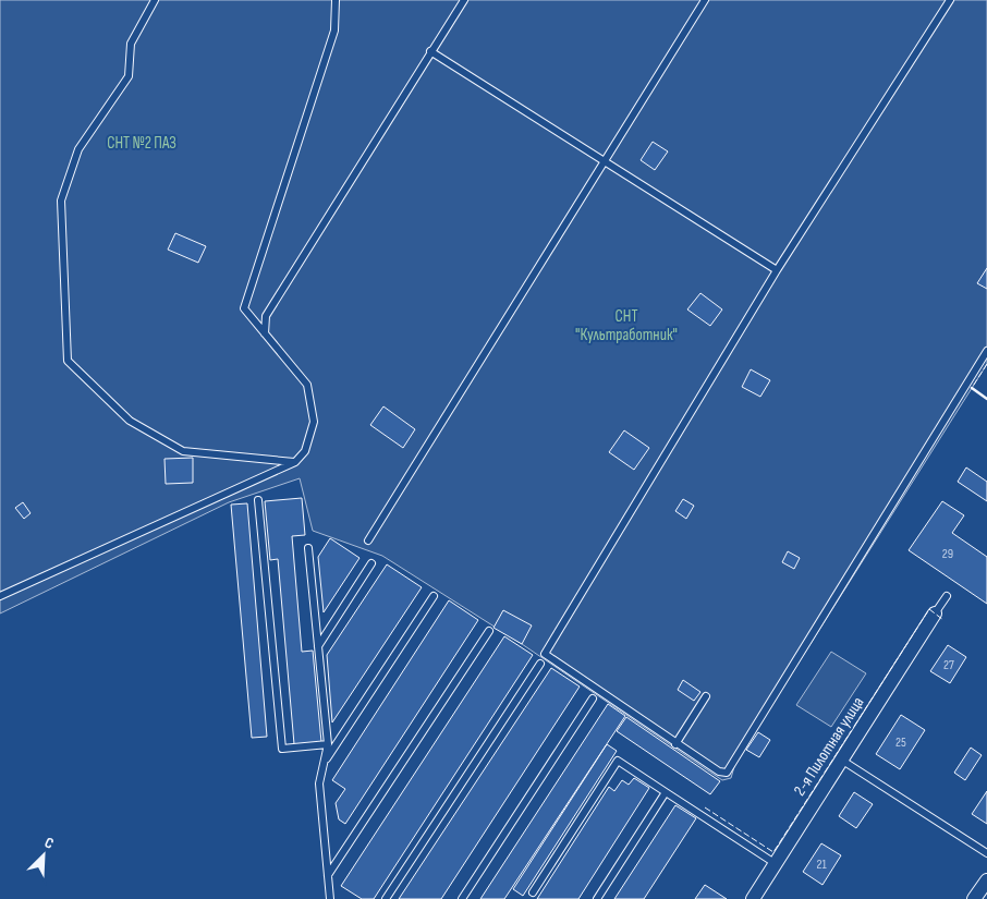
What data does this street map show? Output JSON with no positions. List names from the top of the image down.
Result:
{
  "streets": {
    "street": ["2-я Пилотная улица"]
  },
  "parks": ["СНТ №2 ПАЗ", "СНТ \"Культработник\""],
  "house_numbers": [
    "29",
    "27",
    "25",
    "21"
  ],
  "north": "top right"
}
